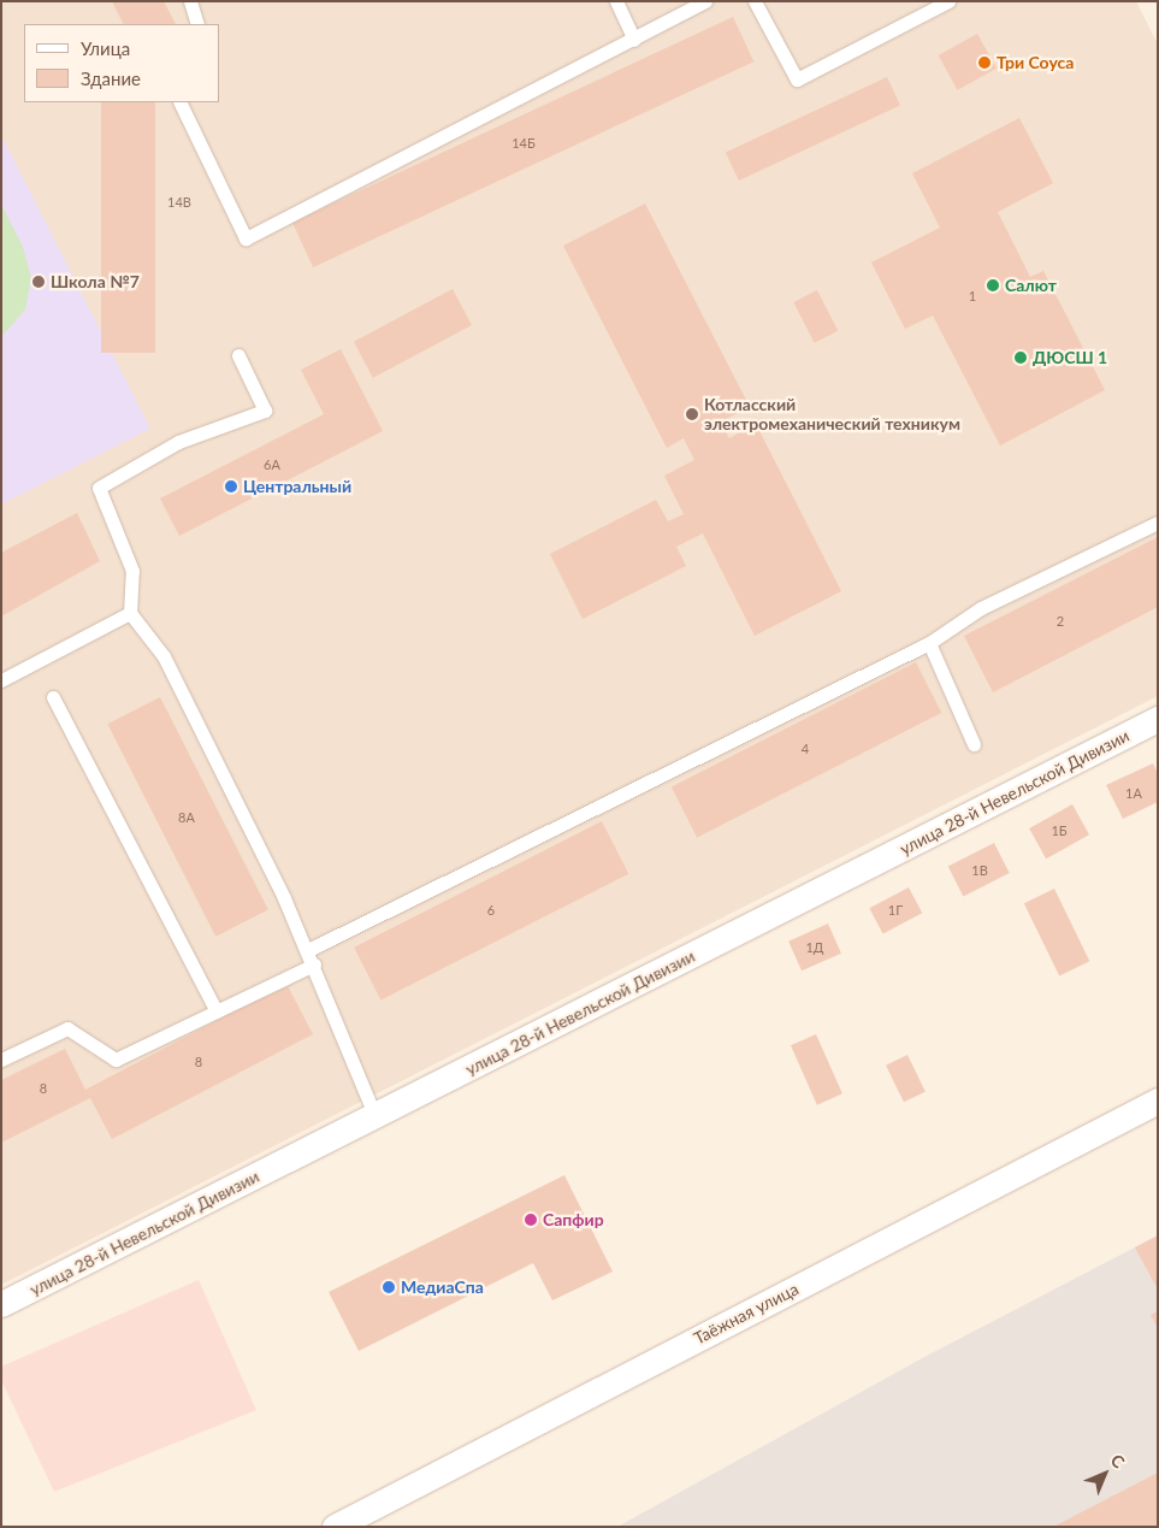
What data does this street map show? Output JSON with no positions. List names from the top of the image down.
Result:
{
  "streets": {
    "street": ["улица 28-й Невельской Дивизии", "Таёжная улица"]
  },
  "places": [
    "Три Соуса",
    "Школа №7",
    "Салют",
    "ДЮСШ 1",
    "Котласский электромеханический техникум",
    "Центральный",
    "Сапфир",
    "МедиаСпа"
  ],
  "house_numbers": [
    "14Б",
    "14В",
    "1",
    "6А",
    "2",
    "4",
    "1А",
    "8А",
    "1Б",
    "1В",
    "6",
    "1Г",
    "1Д",
    "8",
    "8"
  ],
  "legend": ["Улица", "Здание"],
  "north": "top right"
}
